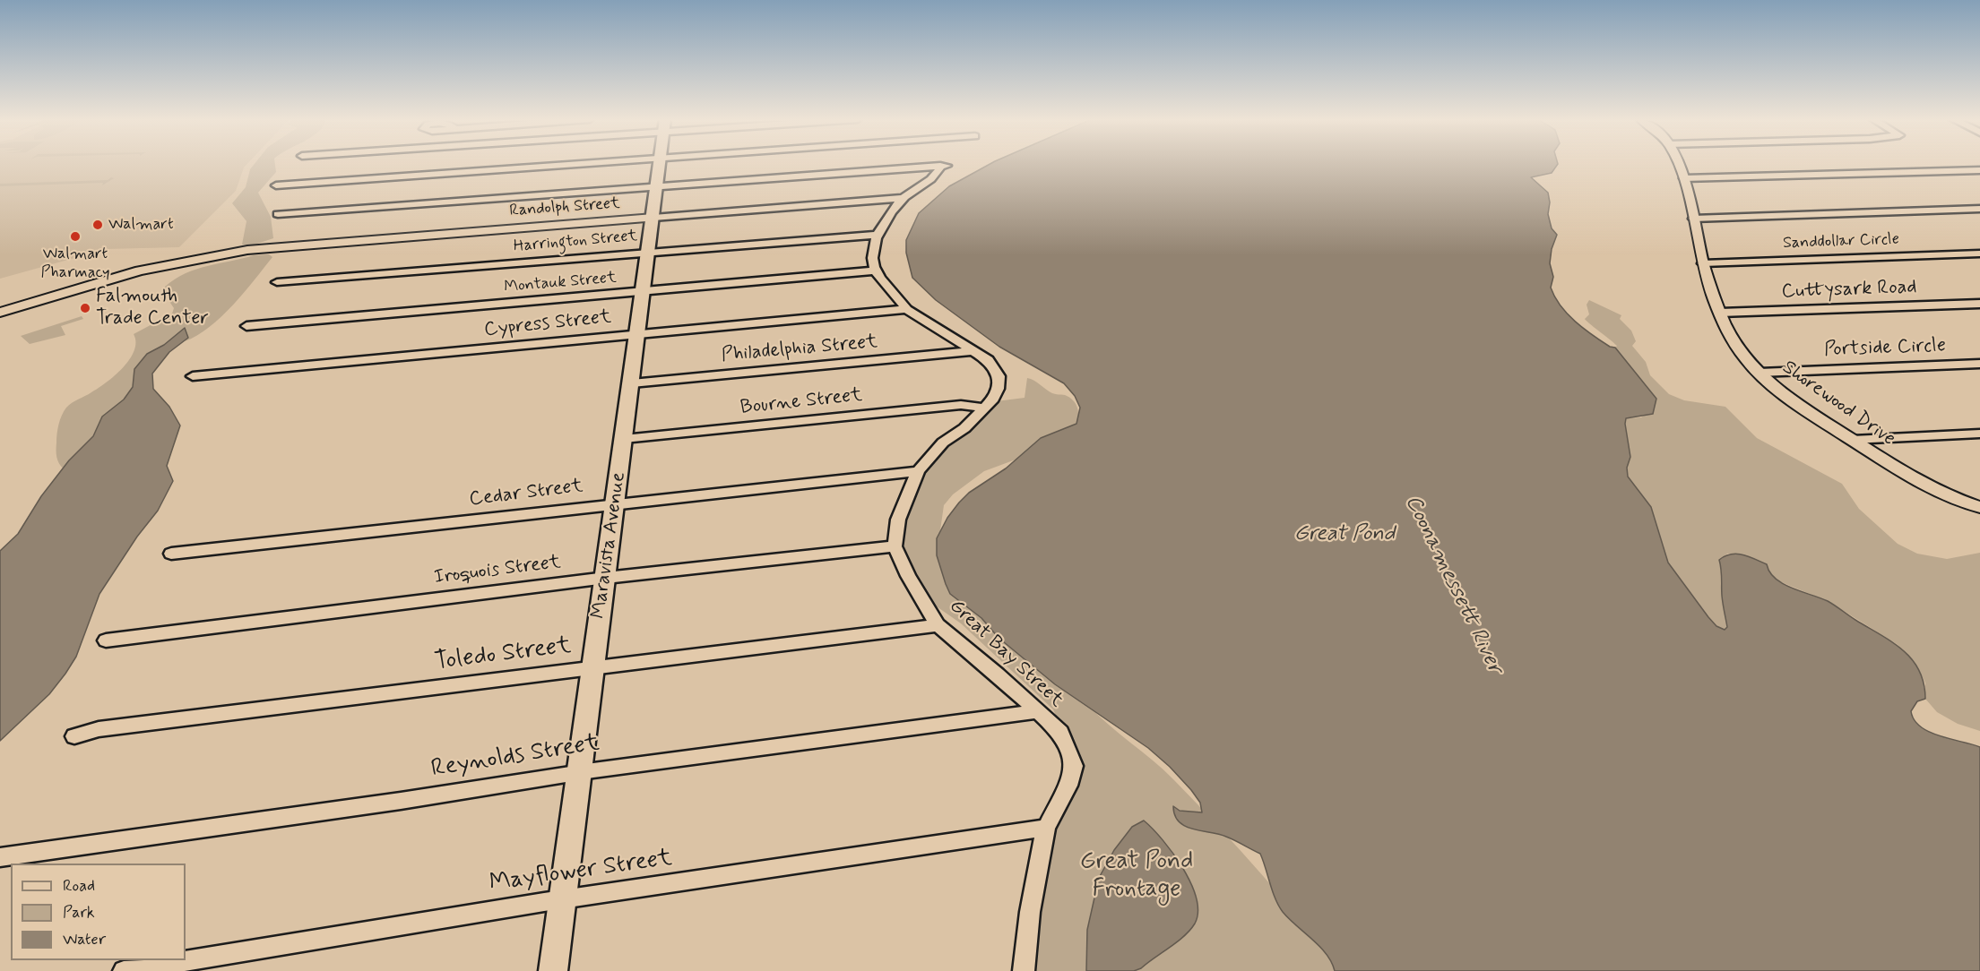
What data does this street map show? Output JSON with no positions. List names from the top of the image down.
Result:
{
  "streets": {
    "main road": ["Maravista Avenue"],
    "street": [
      "Randolph Street",
      "Harrington Street",
      "Sanddollar Circle",
      "Montauk Street",
      "Cuttysark Road",
      "Cypress Street",
      "Portside Circle",
      "Philadelphia Street",
      "Bourne Street",
      "Shorewood Drive",
      "Cedar Street",
      "Iroquois Street",
      "Great Bay Street",
      "Toledo Street",
      "Reynolds Street",
      "Mayflower Street"
    ]
  },
  "crossings": [
    ["Randolph Street", "Maravista Avenue"],
    ["Harrington Street", "Maravista Avenue"],
    ["Sanddollar Circle", "Shorewood Drive"],
    ["Montauk Street", "Maravista Avenue"],
    ["Cuttysark Road", "Shorewood Drive"],
    ["Cypress Street", "Maravista Avenue"],
    ["Portside Circle", "Shorewood Drive"],
    ["Philadelphia Street", "Maravista Avenue"],
    ["Bourne Street", "Maravista Avenue"],
    ["Cedar Street", "Maravista Avenue"],
    ["Maravista Avenue", "Iroquois Street"],
    ["Maravista Avenue", "Toledo Street"],
    ["Maravista Avenue", "Reynolds Street"],
    ["Maravista Avenue", "Mayflower Street"],
    ["Iroquois Street", "Great Bay Street"],
    ["Great Bay Street", "Toledo Street"],
    ["Great Bay Street", "Reynolds Street"],
    ["Great Bay Street", "Mayflower Street"]
  ],
  "water": ["Great Pond", "Coonamessett River"],
  "parks": ["Great Pond Frontage"],
  "places": ["Walmart", "Walmart Pharmacy", "Falmouth Trade Center"],
  "legend": ["Road", "Park", "Water"]
}
